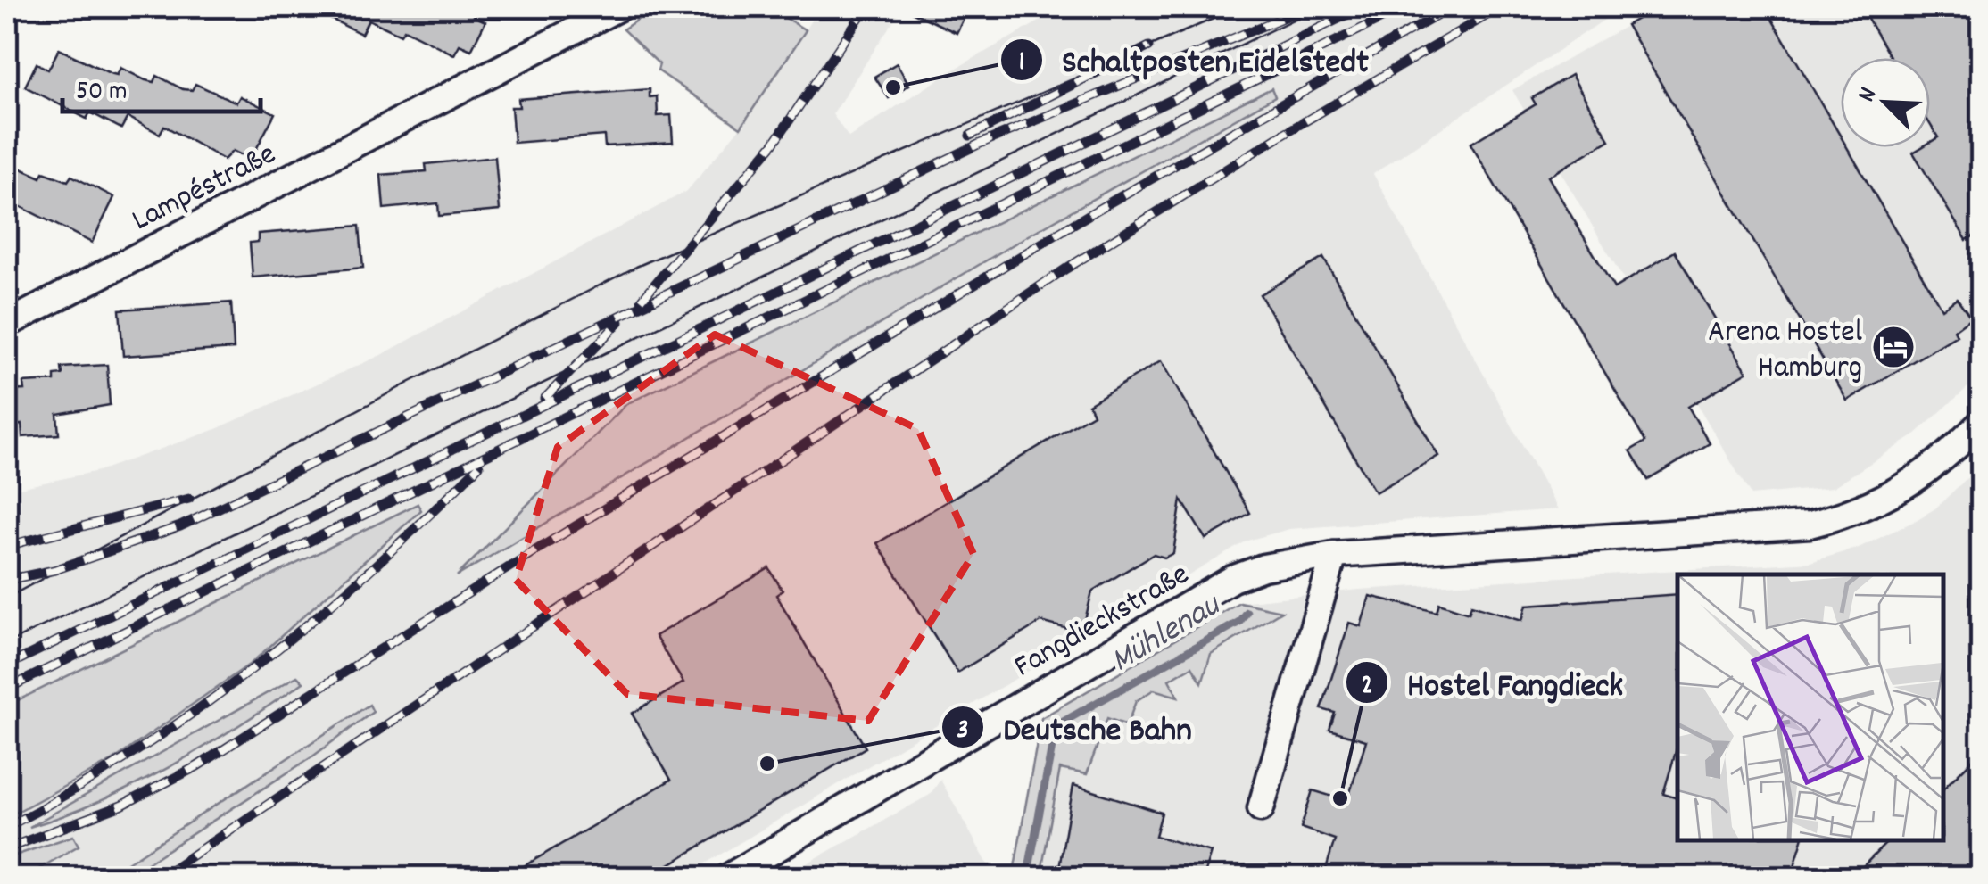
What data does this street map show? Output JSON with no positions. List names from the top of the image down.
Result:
{
  "streets": {
    "street": ["Lampéstraße", "Fangdieckstraße"]
  },
  "water": ["Mühlenau"],
  "places": {
    "other": ["Schaltposten Eidelstedt", "Deutsche Bahn", "Hostel Fangdieck"],
    "hotel": ["Arena Hostel Hamburg"]
  },
  "scale_bar": "50 m",
  "north": "top left"
}
